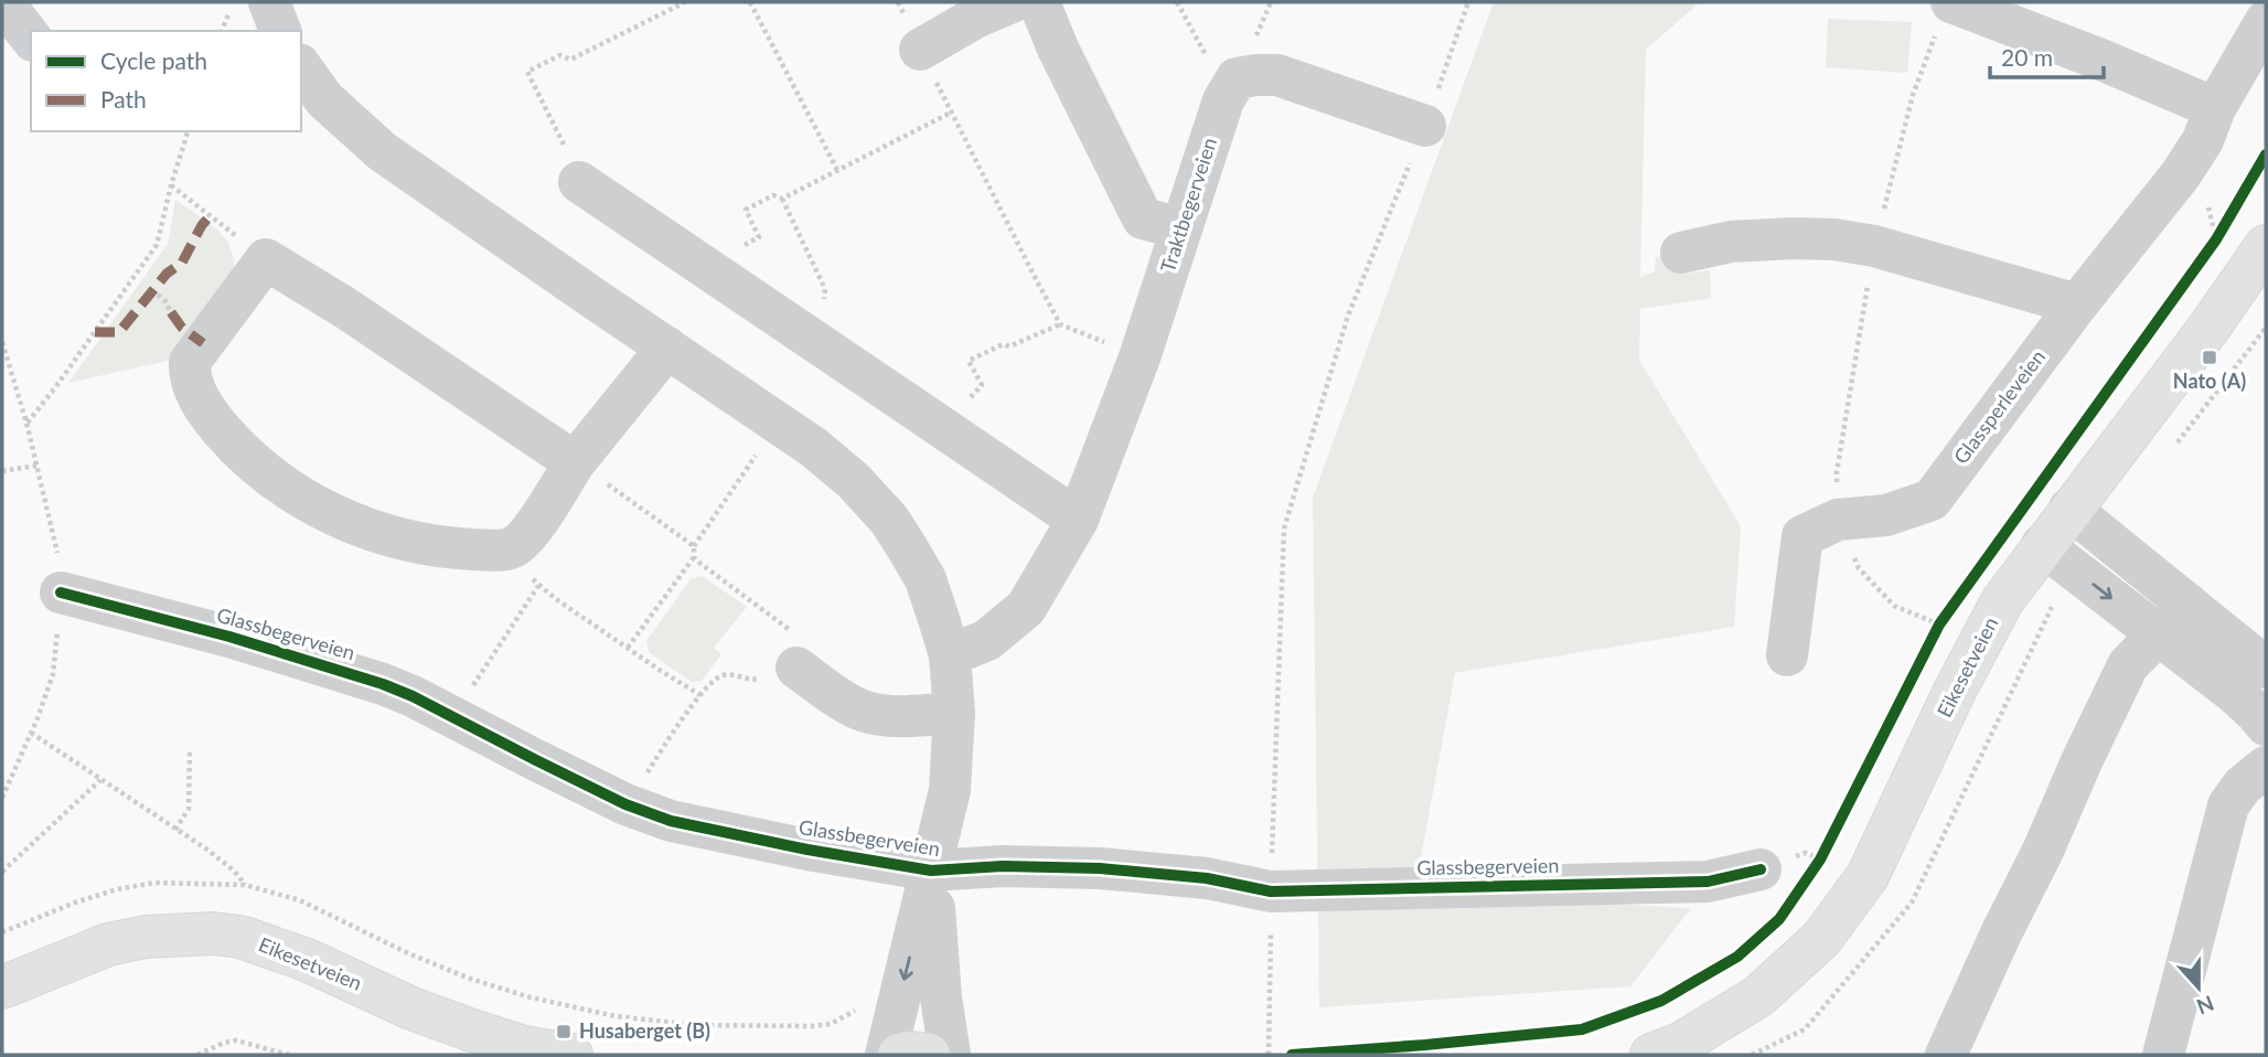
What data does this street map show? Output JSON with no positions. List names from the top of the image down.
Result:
{
  "streets": {
    "main road": ["Eikesetveien"],
    "street": ["Traktbegerveien", "Glassperleveien", "Glassbegerveien"]
  },
  "crossings": [
    ["Traktbegerveien", "Glassbegerveien"]
  ],
  "places": {
    "transit": ["Nato (A)", "Husaberget (B)"]
  },
  "legend": ["Cycle path", "Path"],
  "scale_bar": "20 m",
  "north": "bottom"
}
